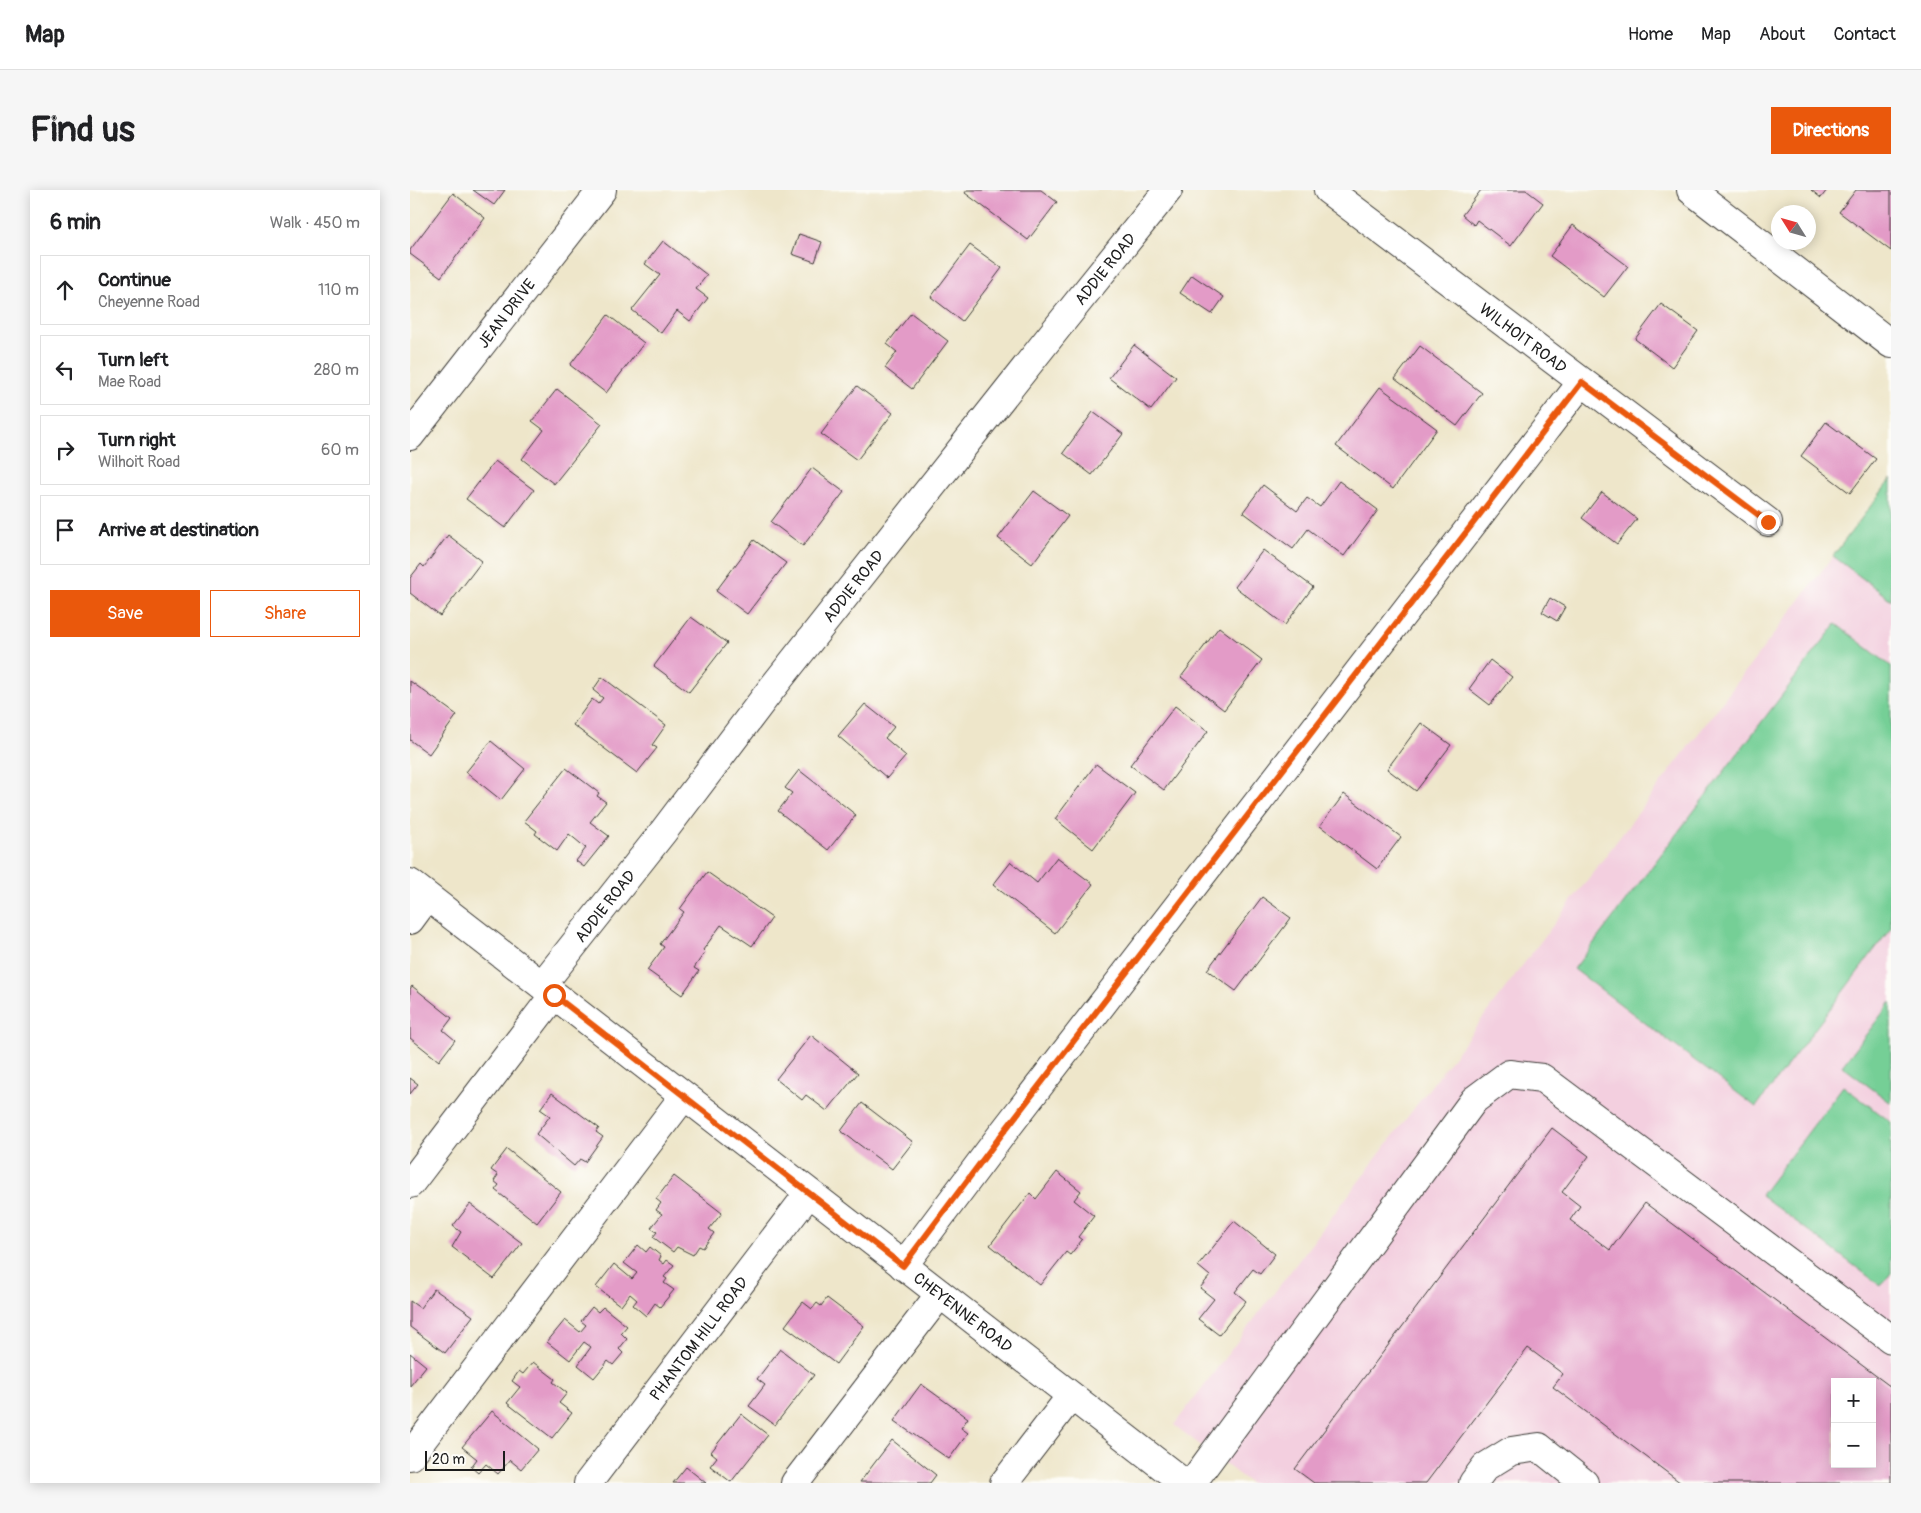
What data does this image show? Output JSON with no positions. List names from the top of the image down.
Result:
{
  "streets": {
    "street": [
      "ADDIE ROAD",
      "JEAN DRIVE",
      "WILHOIT ROAD",
      "CHEYENNE ROAD",
      "PHANTOM HILL ROAD"
    ]
  },
  "crossings": [
    ["ADDIE ROAD", "CHEYENNE ROAD"],
    ["CHEYENNE ROAD", "PHANTOM HILL ROAD"]
  ],
  "scale_bar": "20 m",
  "north": "top left",
  "page": {
    "header": "Map",
    "nav": [
      "Home",
      "Map",
      "About",
      "Contact"
    ],
    "buttons": [
      "Directions",
      ["Save", "Share"]
    ],
    "title": "Find us",
    "heading": ["6 min", "Walk · 450 m"],
    "list": [
      ["Continue", "Cheyenne Road", "110 m"],
      ["Turn left", "Mae Road", "280 m"],
      ["Turn right", "Wilhoit Road", "60 m"],
      "Arrive at destination"
    ],
    "map_buttons": ["+", "−"],
    "scale": "20 m"
  }
}
